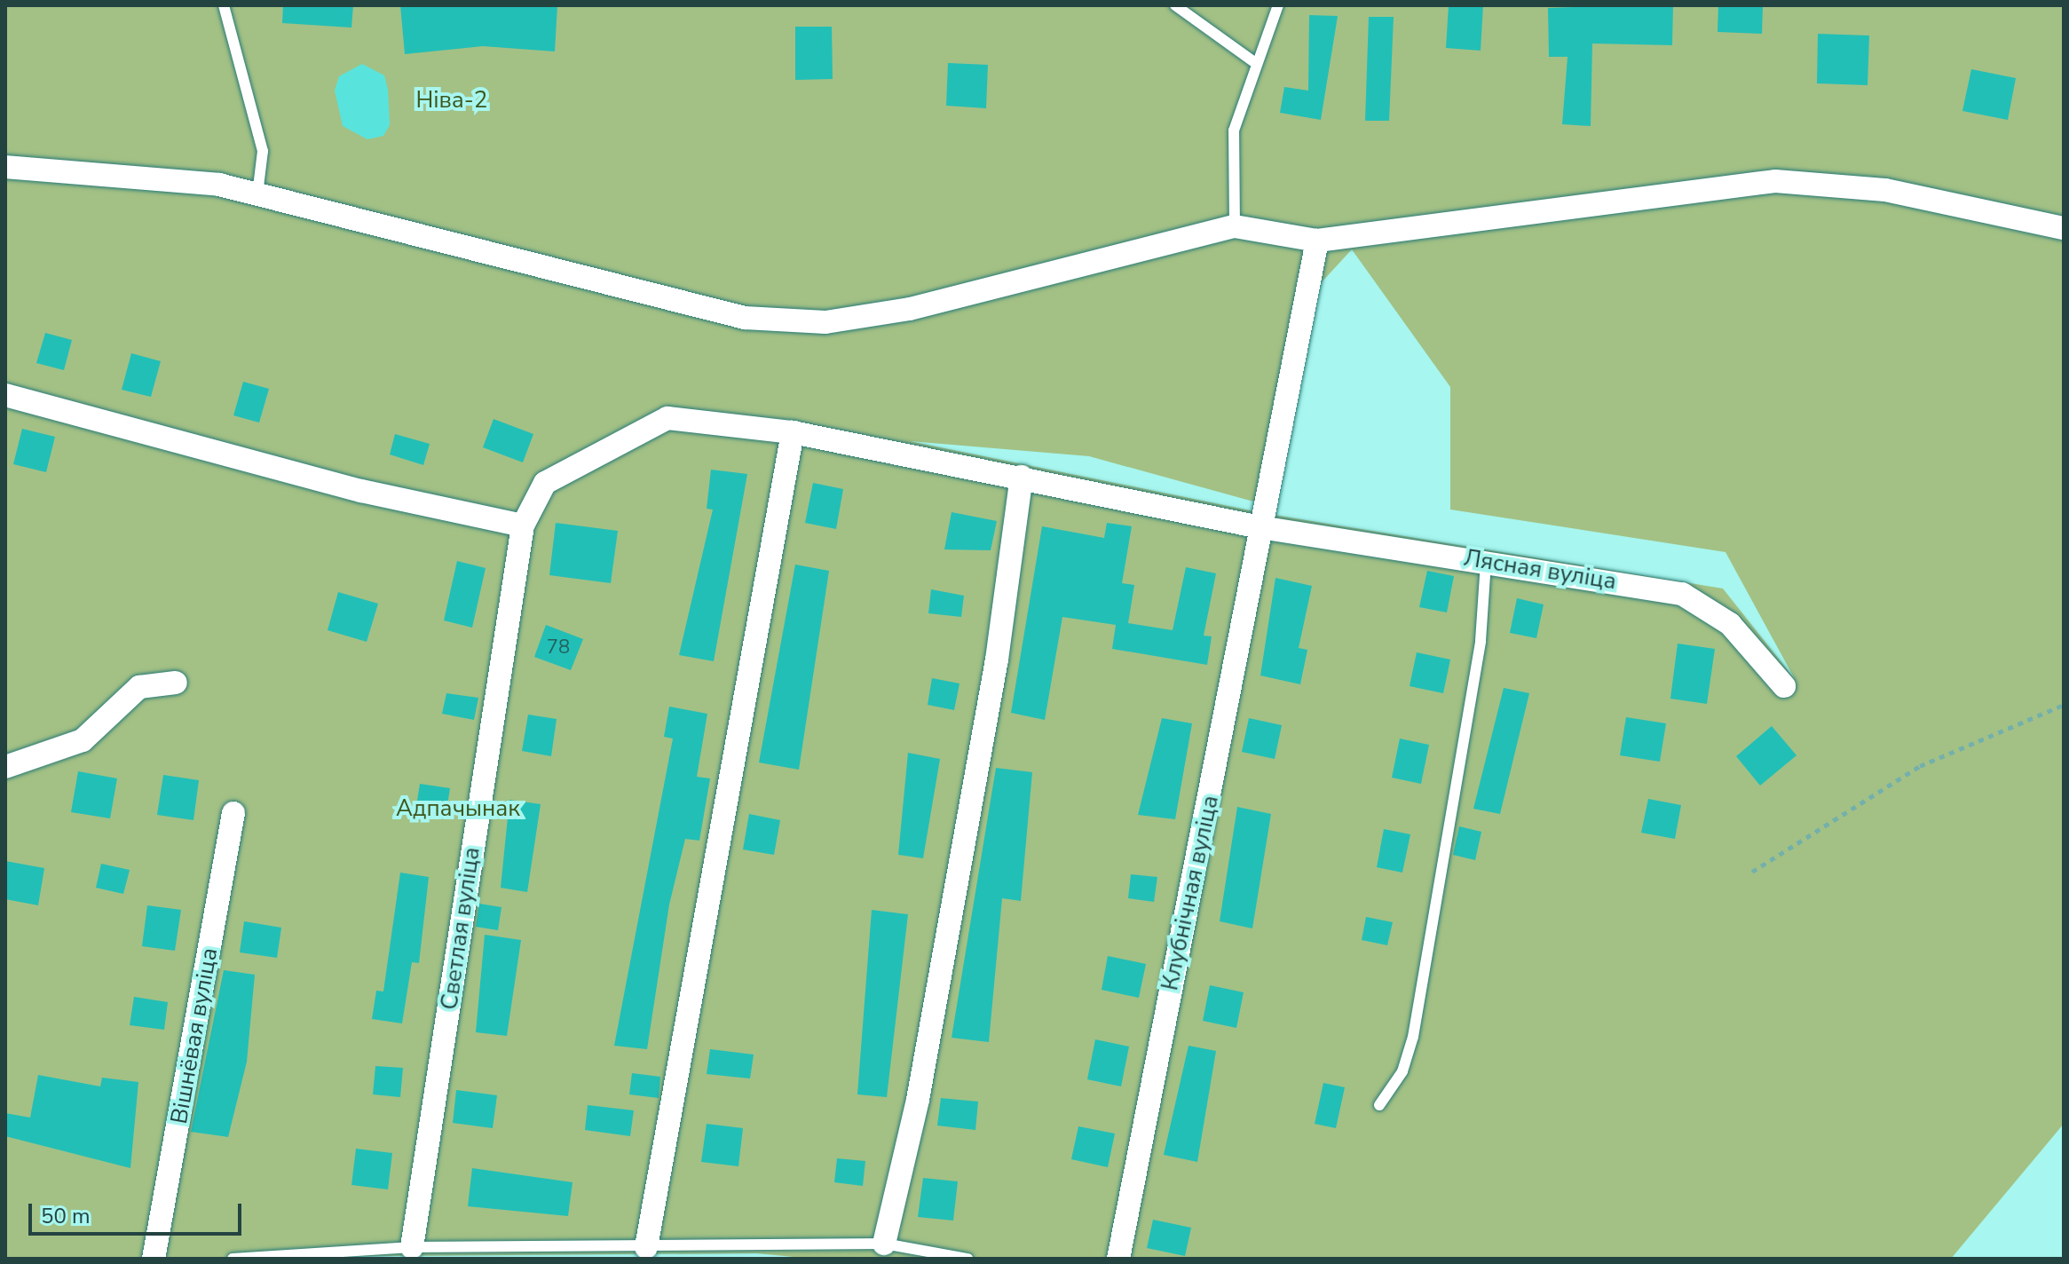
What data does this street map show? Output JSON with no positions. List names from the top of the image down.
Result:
{
  "streets": {
    "street": [
      "Лясная вуліца",
      "Клубнічная вуліца",
      "Светлая вуліца",
      "Вішнёвая вуліца"
    ]
  },
  "crossings": [
    ["Лясная вуліца", "Клубнічная вуліца"],
    ["Лясная вуліца", "Светлая вуліца"]
  ],
  "parks": ["Ніва-2", "Адпачынак"],
  "house_numbers": ["78"],
  "scale_bar": "50 m"
}
